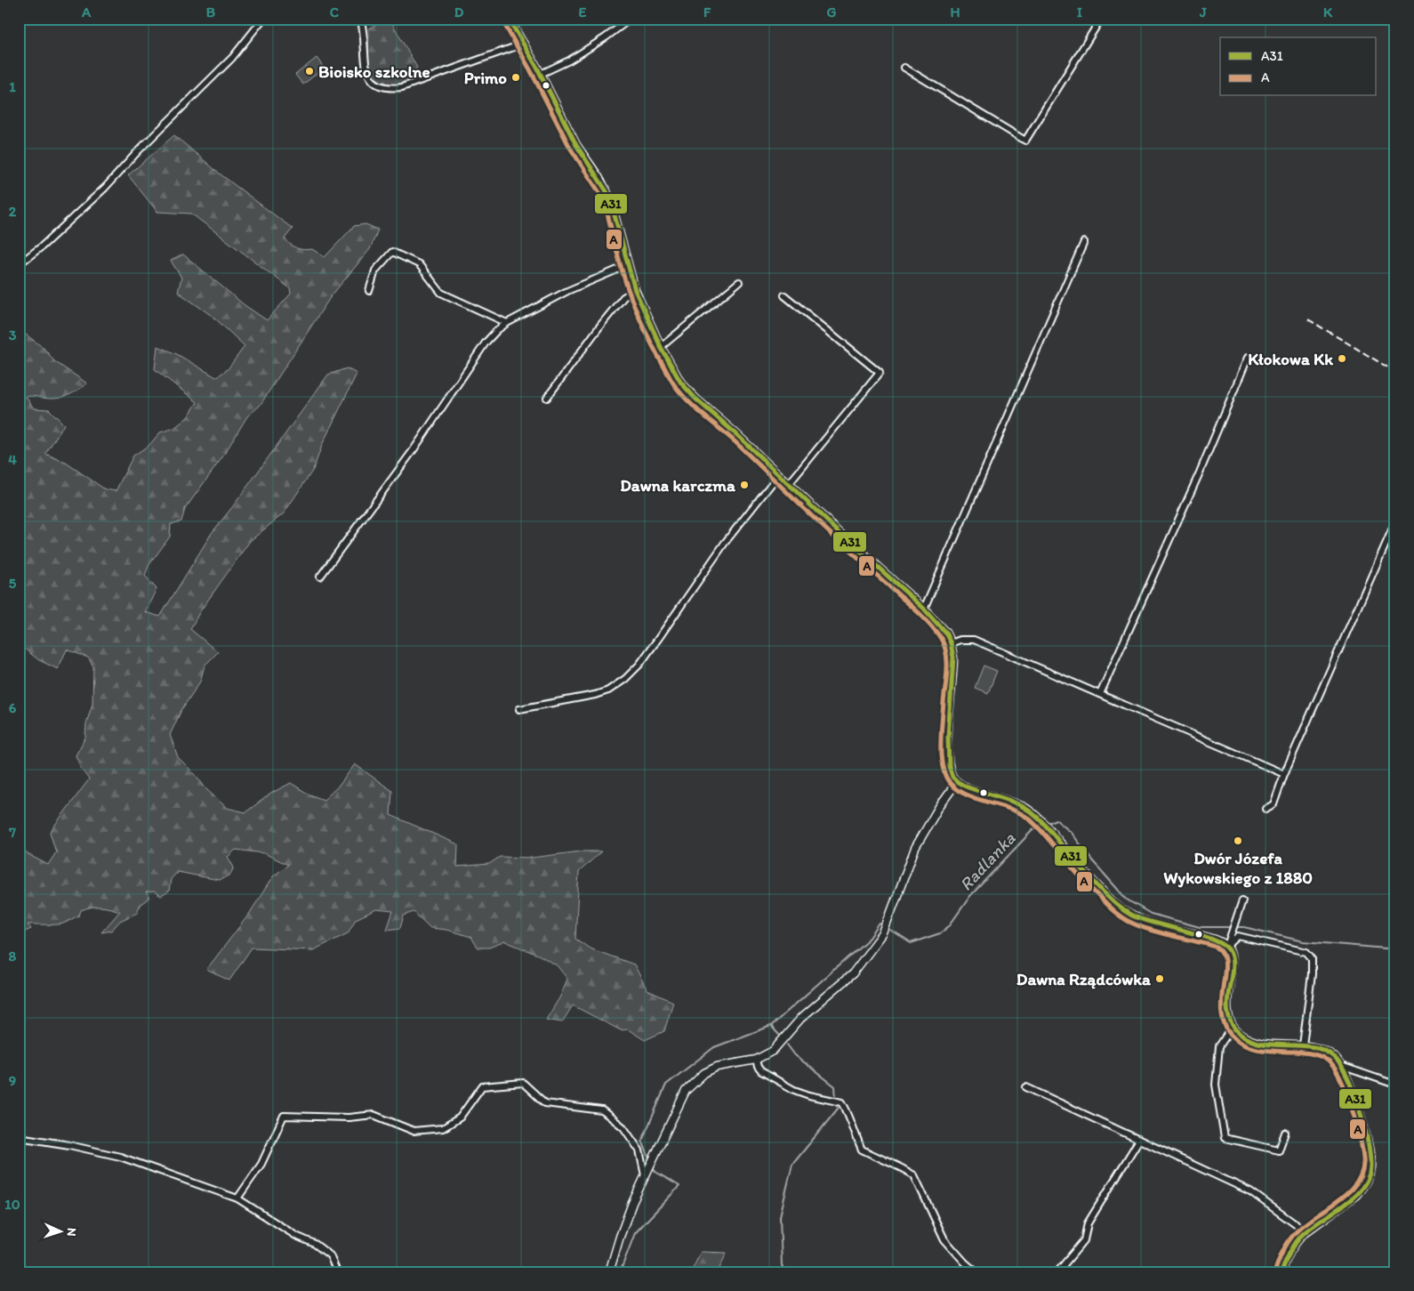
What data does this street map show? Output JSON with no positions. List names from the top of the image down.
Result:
{
  "water": ["Radlanka"],
  "places": [
    "Bioisko szkolne",
    "Primo",
    "Kłokowa Kk",
    "Dawna karczma",
    "Dwór Józefa Wykowskiego z 1880",
    "Dawna Rządcówka"
  ],
  "lines": ["transit line A31", "transit line A"],
  "legend": ["A31", "A"],
  "north": "right",
  "grid": {
    "columns": [
      "A",
      "B",
      "C",
      "D",
      "E",
      "F",
      "G",
      "H",
      "I",
      "J",
      "K"
    ],
    "rows": [
      "1",
      "2",
      "3",
      "4",
      "5",
      "6",
      "7",
      "8",
      "9",
      "10"
    ]
  }
}
